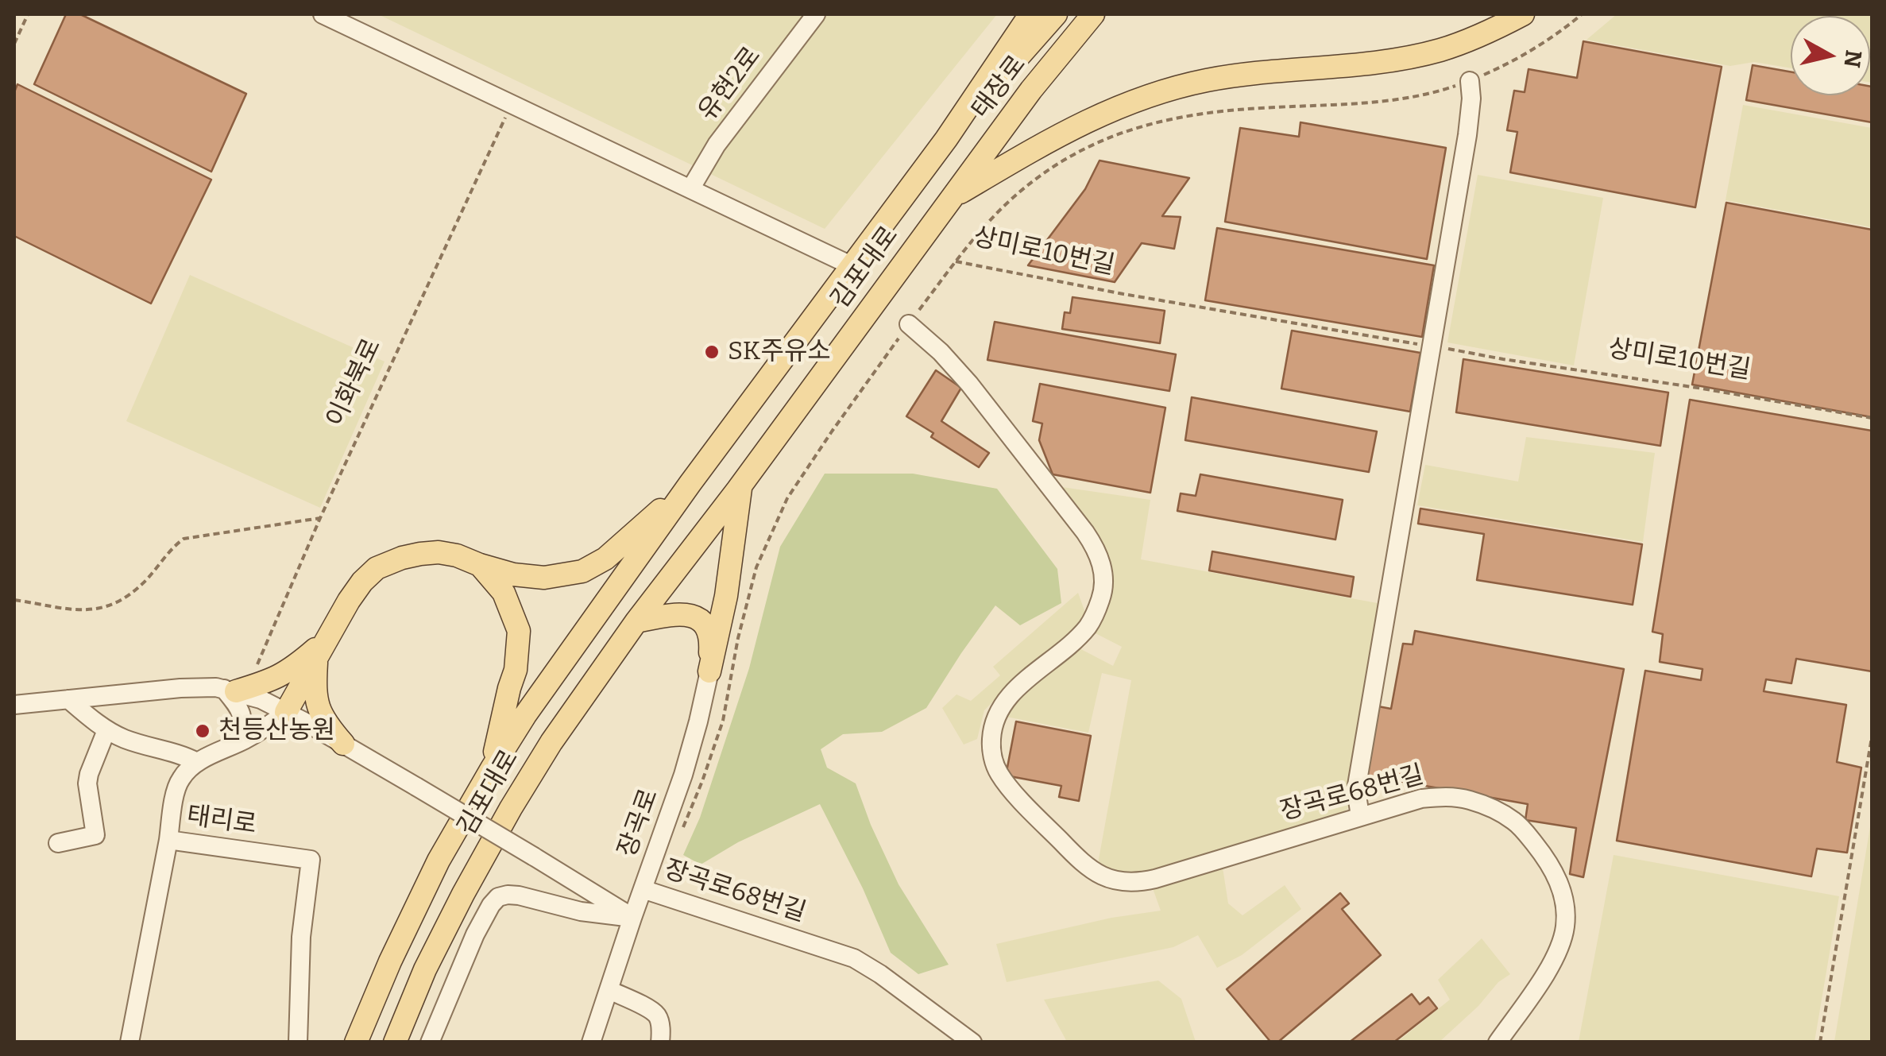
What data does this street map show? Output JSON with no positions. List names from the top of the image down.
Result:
{
  "streets": {
    "main road": ["태장로", "김포대로"],
    "street": [
      "유현2로",
      "장곡로68번길",
      "태리로",
      "장곡로"
    ],
    "path": ["상미로10번길", "이화북로"]
  },
  "crossings": [
    ["태장로", "김포대로"],
    ["장곡로68번길", "장곡로"]
  ],
  "places": ["SK주유소", "천등산농원"],
  "north": "right"
}
